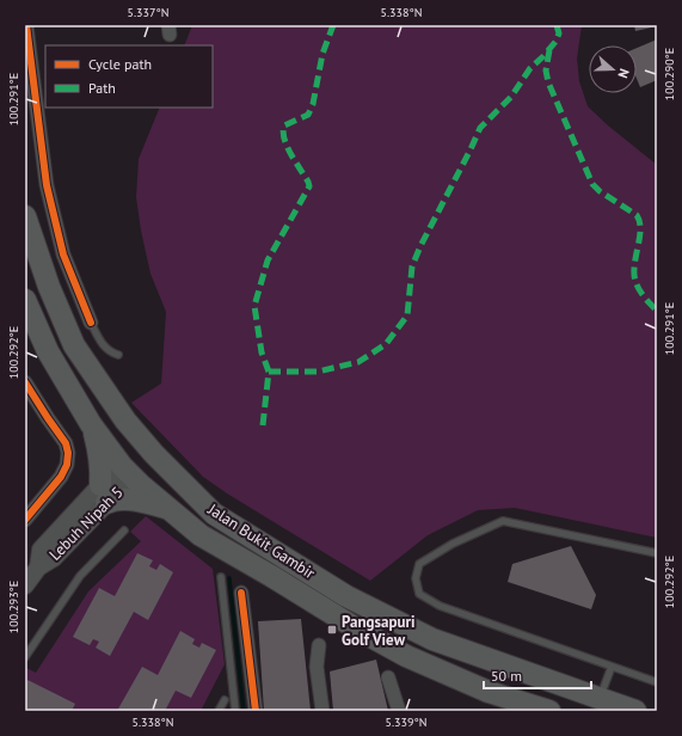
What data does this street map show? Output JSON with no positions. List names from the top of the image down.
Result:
{
  "streets": {
    "main road": ["Jalan Bukit Gambir"],
    "street": ["Lebuh Nipah 5"]
  },
  "crossings": [
    ["Lebuh Nipah 5", "Jalan Bukit Gambir"]
  ],
  "places": {
    "transit": ["Pangsapuri Golf View"]
  },
  "legend": ["Cycle path", "Path"],
  "scale_bar": "50 m",
  "north": "right",
  "coordinates": [
    "5.337°N",
    "5.338°N",
    "100.290°E",
    "100.291°E",
    "100.292°E",
    "100.293°E",
    "5.339°N"
  ]
}
